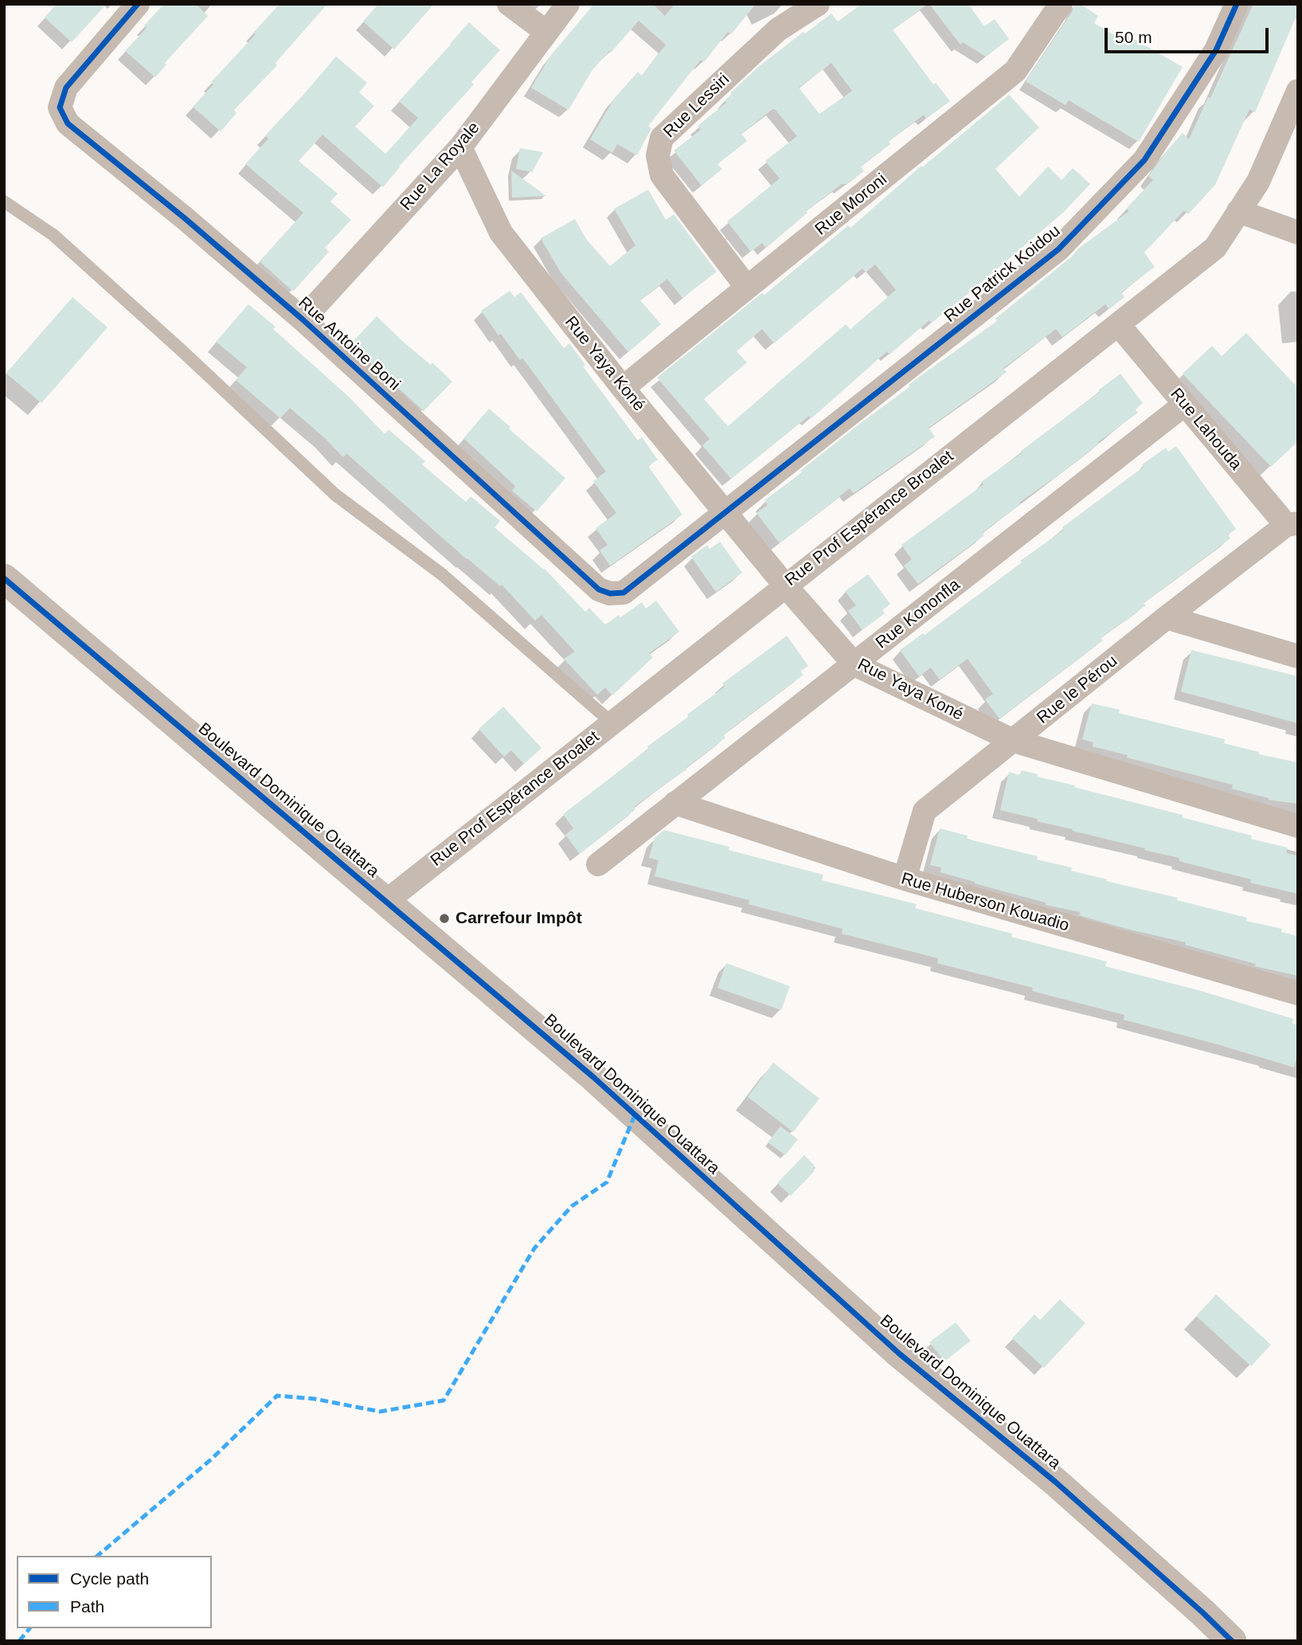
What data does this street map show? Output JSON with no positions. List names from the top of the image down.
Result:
{
  "streets": {
    "street": [
      "Rue Lessiri",
      "Rue La Royale",
      "Rue Moroni",
      "Rue Patrick Koidou",
      "Rue Antoine Boni",
      "Rue Yaya Koné",
      "Rue Lahouda",
      "Rue Prof Espérance Broalet",
      "Rue Kononfla",
      "Rue le Pérou",
      "Boulevard Dominique Ouattara",
      "Rue Huberson Kouadio"
    ]
  },
  "crossings": [
    ["Rue Lessiri", "Rue Moroni"],
    ["Rue La Royale", "Rue Antoine Boni"],
    ["Rue La Royale", "Rue Yaya Koné"],
    ["Rue Moroni", "Rue Yaya Koné"],
    ["Rue Patrick Koidou", "Rue Antoine Boni"],
    ["Rue Patrick Koidou", "Rue Yaya Koné"],
    ["Rue Antoine Boni", "Rue Yaya Koné"],
    ["Rue Yaya Koné", "Rue Prof Espérance Broalet"],
    ["Rue Yaya Koné", "Rue Kononfla"],
    ["Rue Yaya Koné", "Rue le Pérou"],
    ["Rue Lahouda", "Rue Prof Espérance Broalet"],
    ["Rue Lahouda", "Rue Kononfla"],
    ["Rue Lahouda", "Rue le Pérou"],
    ["Rue Prof Espérance Broalet", "Boulevard Dominique Ouattara"],
    ["Rue Kononfla", "Rue Huberson Kouadio"],
    ["Rue le Pérou", "Rue Huberson Kouadio"]
  ],
  "places": ["Carrefour Impôt"],
  "legend": ["Cycle path", "Path"],
  "scale_bar": "50 m"
}
